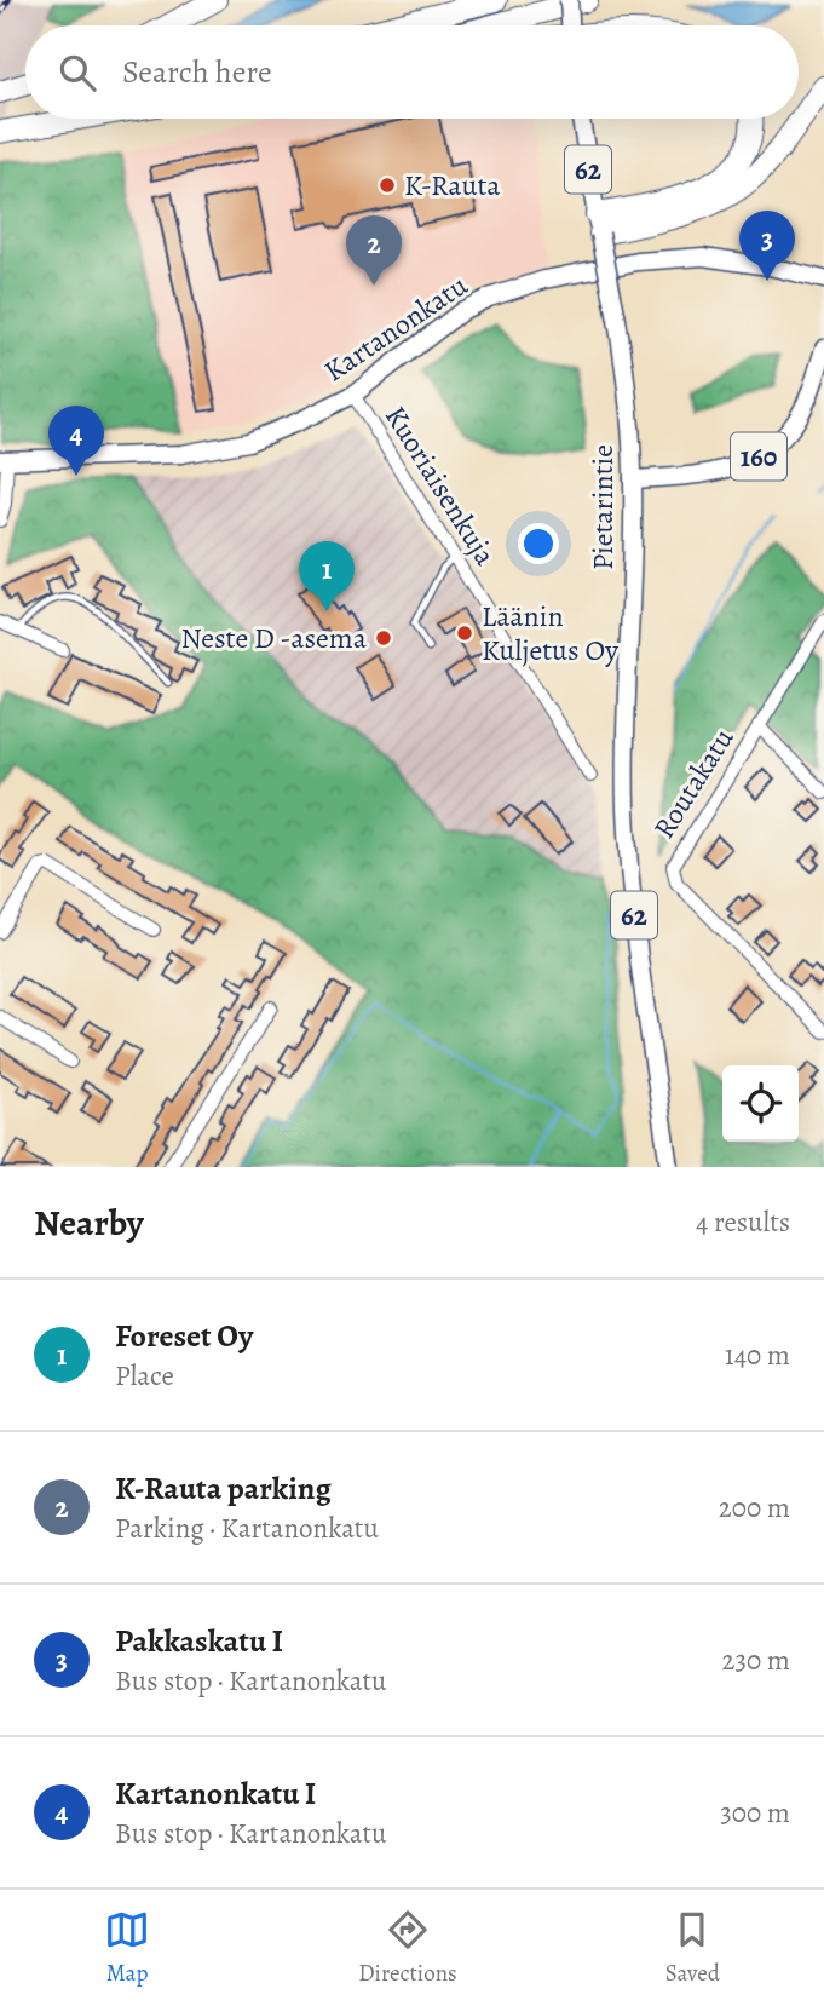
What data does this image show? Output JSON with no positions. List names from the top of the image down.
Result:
{
  "streets": {
    "main road": [
      "62",
      "Kartanonkatu",
      "160",
      "Pietarintie"
    ],
    "street": ["Kuoriaisenkuja", "Routakatu"]
  },
  "crossings": [
    ["Kartanonkatu", "Kuoriaisenkuja"],
    ["160", "Pietarintie"]
  ],
  "places": ["K-Rauta", "Läänin Kuljetus Oy", "Neste D -asema"],
  "page": {
    "search": "Search here",
    "pins": [
      "3",
      "2",
      "4",
      "1"
    ],
    "heading": ["Nearby", "4 results"],
    "list": [
      {
        "mark": "1",
        "name": "Foreset Oy",
        "note": "Place",
        "value": "140 m"
      },
      {
        "mark": "2",
        "name": "K-Rauta parking",
        "note": "Parking · Kartanonkatu",
        "value": "200 m"
      },
      {
        "mark": "3",
        "name": "Pakkaskatu I",
        "note": "Bus stop · Kartanonkatu",
        "value": "230 m"
      },
      {
        "mark": "4",
        "name": "Kartanonkatu I",
        "note": "Bus stop · Kartanonkatu",
        "value": "300 m"
      }
    ],
    "nav": ["Map", "Directions", "Saved"]
  }
}
